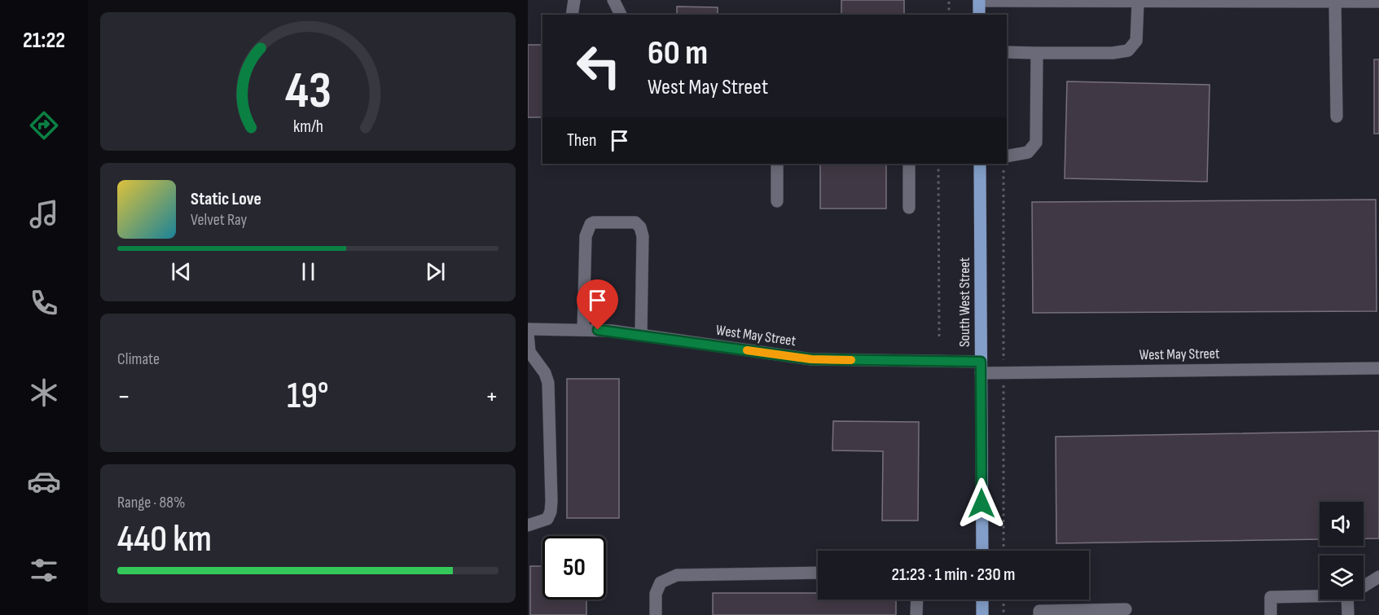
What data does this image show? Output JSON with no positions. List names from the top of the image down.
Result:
{
  "streets": {
    "main road": ["South West Street"],
    "street": ["West May Street"]
  },
  "crossings": [
    ["South West Street", "West May Street"]
  ],
  "page": {
    "tabs": "21:22",
    "turn": ["60 m", "West May Street"],
    "then": "Then",
    "song": ["Static Love", "Velvet Ray"],
    "tile": [
      "Climate",
      ["Range · 88%", "440 km"]
    ],
    "heat": ["−", "19°", "+"],
    "limit": "50",
    "trip": "21:23 · 1 min · 230 m",
    "gauge": ["43", "km/h"]
  }
}
